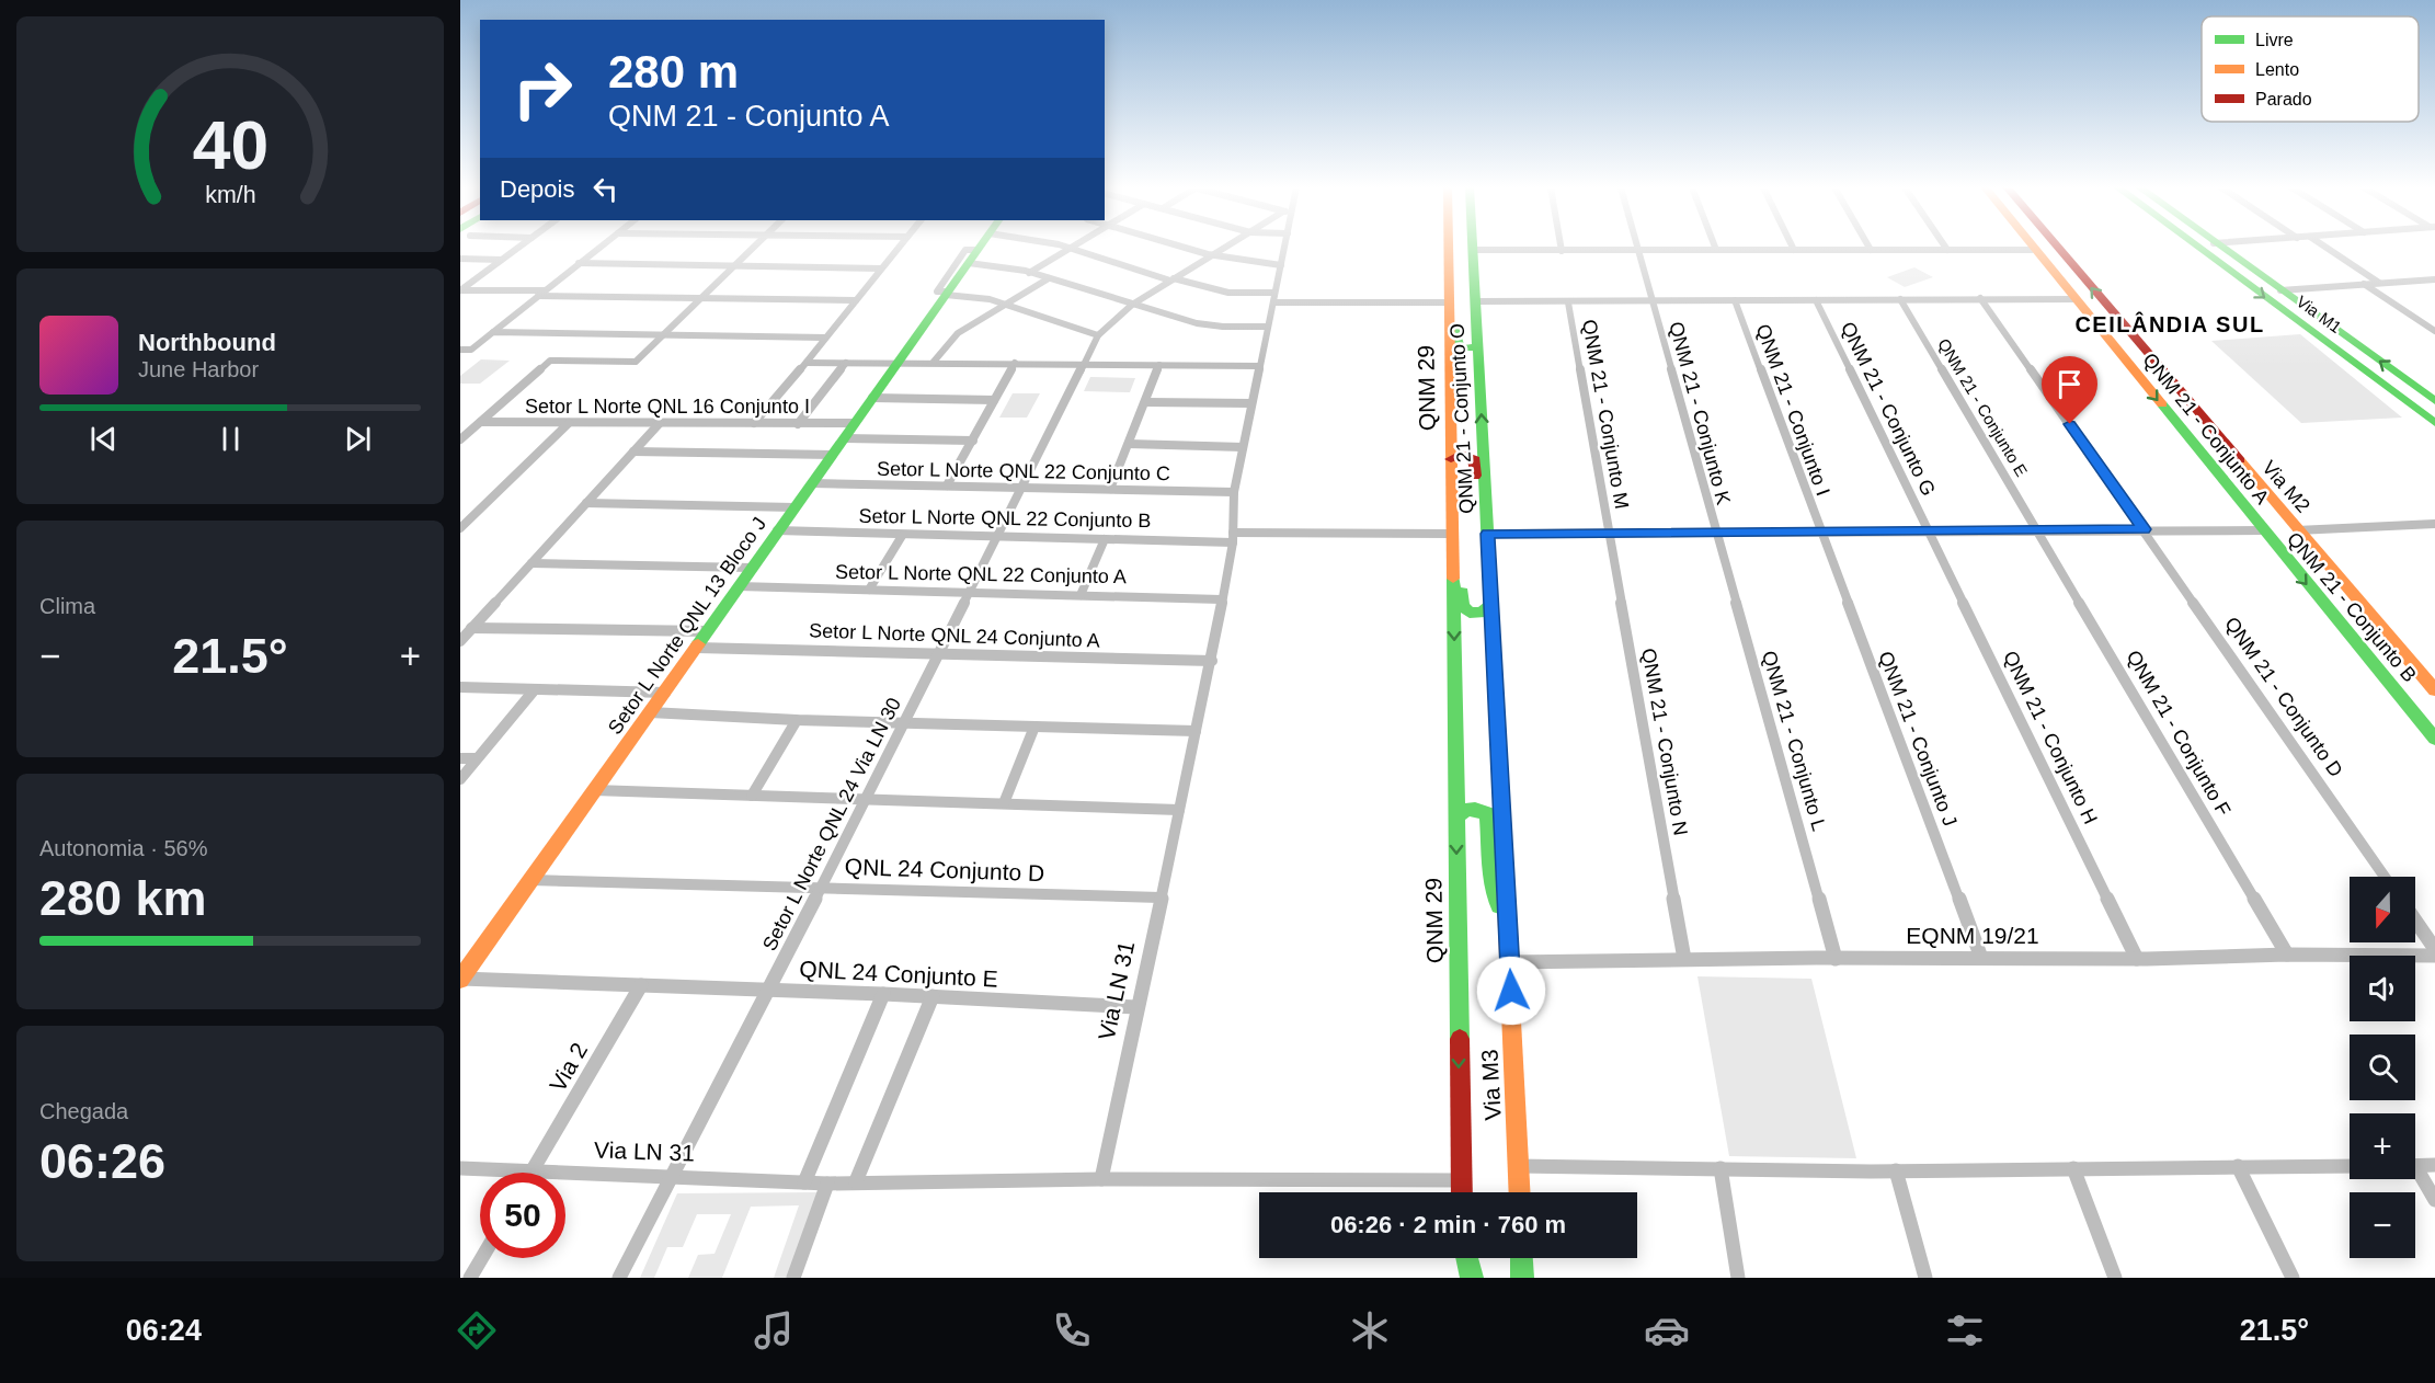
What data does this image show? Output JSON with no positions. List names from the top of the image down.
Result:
{
  "streets": {
    "main road": [
      "Via M1",
      "QNM 29",
      "QNM 21 - Conjunto O",
      "QNM 21 - Conjunto A",
      "Via M2",
      "QNM 21 - Conjunto B",
      "Setor L Norte QNL 13 Bloco J",
      "Via M3"
    ],
    "street": [
      "Setor L Norte QNL 16 Conjunto I",
      "QNM 21 - Conjunto E",
      "QNM 21 - Conjunto G",
      "QNM 21 - Conjunto I",
      "QNM 21 - Conjunto K",
      "QNM 21 - Conjunto M",
      "Setor L Norte QNL 22 Conjunto C",
      "Setor L Norte QNL 22 Conjunto B",
      "Setor L Norte QNL 22 Conjunto A",
      "Setor L Norte QNL 24 Conjunto A",
      "QNM 21 - Conjunto D",
      "QNM 21 - Conjunto F",
      "QNM 21 - Conjunto H",
      "QNM 21 - Conjunto J",
      "QNM 21 - Conjunto L",
      "QNM 21 - Conjunto N",
      "Setor L Norte QNL 24 Via LN 30",
      "QNL 24 Conjunto D",
      "EQNM 19/21",
      "QNL 24 Conjunto E",
      "Via LN 31",
      "Via 2"
    ]
  },
  "crossings": [
    ["QNM 29", "Setor L Norte QNL 22 Conjunto B"],
    ["Setor L Norte QNL 16 Conjunto I", "Setor L Norte QNL 13 Bloco J"],
    ["QNM 21 - Conjunto E", "QNM 21 - Conjunto A"],
    ["QNM 21 - Conjunto E", "QNM 21 - Conjunto F"],
    ["QNM 21 - Conjunto G", "QNM 21 - Conjunto A"],
    ["QNM 21 - Conjunto G", "QNM 21 - Conjunto H"],
    ["QNM 21 - Conjunto I", "QNM 21 - Conjunto A"],
    ["QNM 21 - Conjunto I", "QNM 21 - Conjunto J"],
    ["QNM 21 - Conjunto K", "QNM 21 - Conjunto A"],
    ["QNM 21 - Conjunto K", "QNM 21 - Conjunto L"],
    ["QNM 21 - Conjunto M", "QNM 21 - Conjunto A"],
    ["QNM 21 - Conjunto M", "QNM 21 - Conjunto N"],
    ["QNM 21 - Conjunto O", "QNM 21 - Conjunto A"],
    ["QNM 21 - Conjunto O", "Via M3"],
    ["QNM 21 - Conjunto A", "QNM 21 - Conjunto B"],
    ["QNM 21 - Conjunto A", "QNM 21 - Conjunto D"],
    ["QNM 21 - Conjunto A", "QNM 21 - Conjunto F"],
    ["QNM 21 - Conjunto A", "QNM 21 - Conjunto H"],
    ["QNM 21 - Conjunto A", "QNM 21 - Conjunto J"],
    ["QNM 21 - Conjunto A", "QNM 21 - Conjunto L"],
    ["QNM 21 - Conjunto A", "QNM 21 - Conjunto N"],
    ["Setor L Norte QNL 22 Conjunto C", "Setor L Norte QNL 13 Bloco J"],
    ["Setor L Norte QNL 22 Conjunto C", "Setor L Norte QNL 24 Via LN 30"],
    ["Setor L Norte QNL 22 Conjunto C", "Via LN 31"],
    ["Setor L Norte QNL 22 Conjunto B", "Setor L Norte QNL 13 Bloco J"],
    ["Setor L Norte QNL 22 Conjunto B", "Setor L Norte QNL 24 Via LN 30"],
    ["Setor L Norte QNL 22 Conjunto B", "Via LN 31"],
    ["Setor L Norte QNL 22 Conjunto A", "Setor L Norte QNL 13 Bloco J"],
    ["Setor L Norte QNL 22 Conjunto A", "Setor L Norte QNL 24 Via LN 30"],
    ["Setor L Norte QNL 22 Conjunto A", "Via LN 31"],
    ["Setor L Norte QNL 13 Bloco J", "Setor L Norte QNL 24 Conjunto A"],
    ["Setor L Norte QNL 13 Bloco J", "QNL 24 Conjunto D"],
    ["Setor L Norte QNL 13 Bloco J", "QNL 24 Conjunto E"],
    ["Setor L Norte QNL 24 Conjunto A", "Setor L Norte QNL 24 Via LN 30"],
    ["Setor L Norte QNL 24 Conjunto A", "Via LN 31"],
    ["QNM 21 - Conjunto F", "EQNM 19/21"],
    ["QNM 21 - Conjunto H", "EQNM 19/21"],
    ["QNM 21 - Conjunto J", "EQNM 19/21"],
    ["QNM 21 - Conjunto L", "EQNM 19/21"],
    ["QNM 21 - Conjunto N", "EQNM 19/21"],
    ["Setor L Norte QNL 24 Via LN 30", "QNL 24 Conjunto D"],
    ["Setor L Norte QNL 24 Via LN 30", "QNL 24 Conjunto E"],
    ["Setor L Norte QNL 24 Via LN 30", "Via LN 31"],
    ["QNL 24 Conjunto D", "Via LN 31"],
    ["EQNM 19/21", "Via M3"],
    ["QNL 24 Conjunto E", "Via LN 31"],
    ["QNL 24 Conjunto E", "Via 2"],
    ["Via LN 31", "Via 2"]
  ],
  "one_way": ["QNM 29", "QNM 21 - Conjunto B"],
  "districts": ["CEILÂNDIA SUL"],
  "legend": ["Livre", "Lento", "Parado"],
  "north": "bottom",
  "page": {
    "turn": ["280 m", "QNM 21 - Conjunto A"],
    "then": "Depois",
    "song": ["Northbound", "June Harbor"],
    "tile": [
      "Clima",
      ["Autonomia · 56%", "280 km"],
      ["Chegada", "06:26"]
    ],
    "heat": ["−", "21.5°", "+"],
    "map_buttons": ["+", "−"],
    "limit": "50",
    "trip": "06:26 · 2 min · 760 m",
    "tabs": ["06:24", "21.5°"],
    "gauge": ["40", "km/h"]
  }
}
